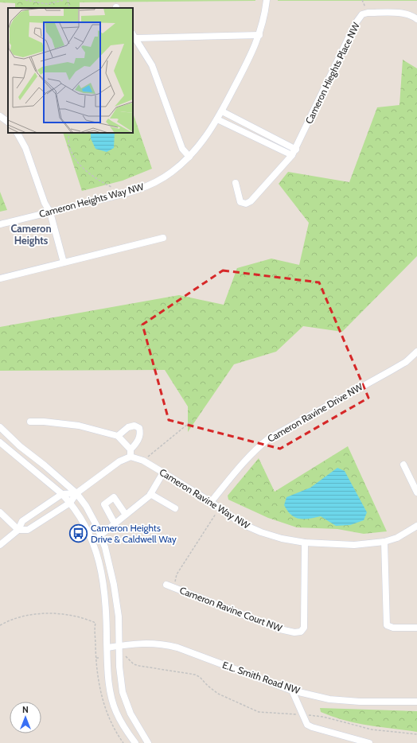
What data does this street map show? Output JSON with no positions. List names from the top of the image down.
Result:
{
  "streets": {
    "street": [
      "Cameron Hieghts Place NW",
      "Cameron Heights Way NW",
      "Cameron Ravine Drive NW",
      "Cameron Ravine Way NW",
      "Cameron Ravine Court NW",
      "E.L. Smith Road NW"
    ]
  },
  "crossings": [
    ["Cameron Ravine Drive NW", "Cameron Ravine Way NW"],
    ["Cameron Ravine Way NW", "Cameron Ravine Court NW"]
  ],
  "districts": ["Cameron Heights"],
  "places": {
    "bus stop": ["Cameron Heights Drive & Caldwell Way"]
  },
  "north": "top"
}
